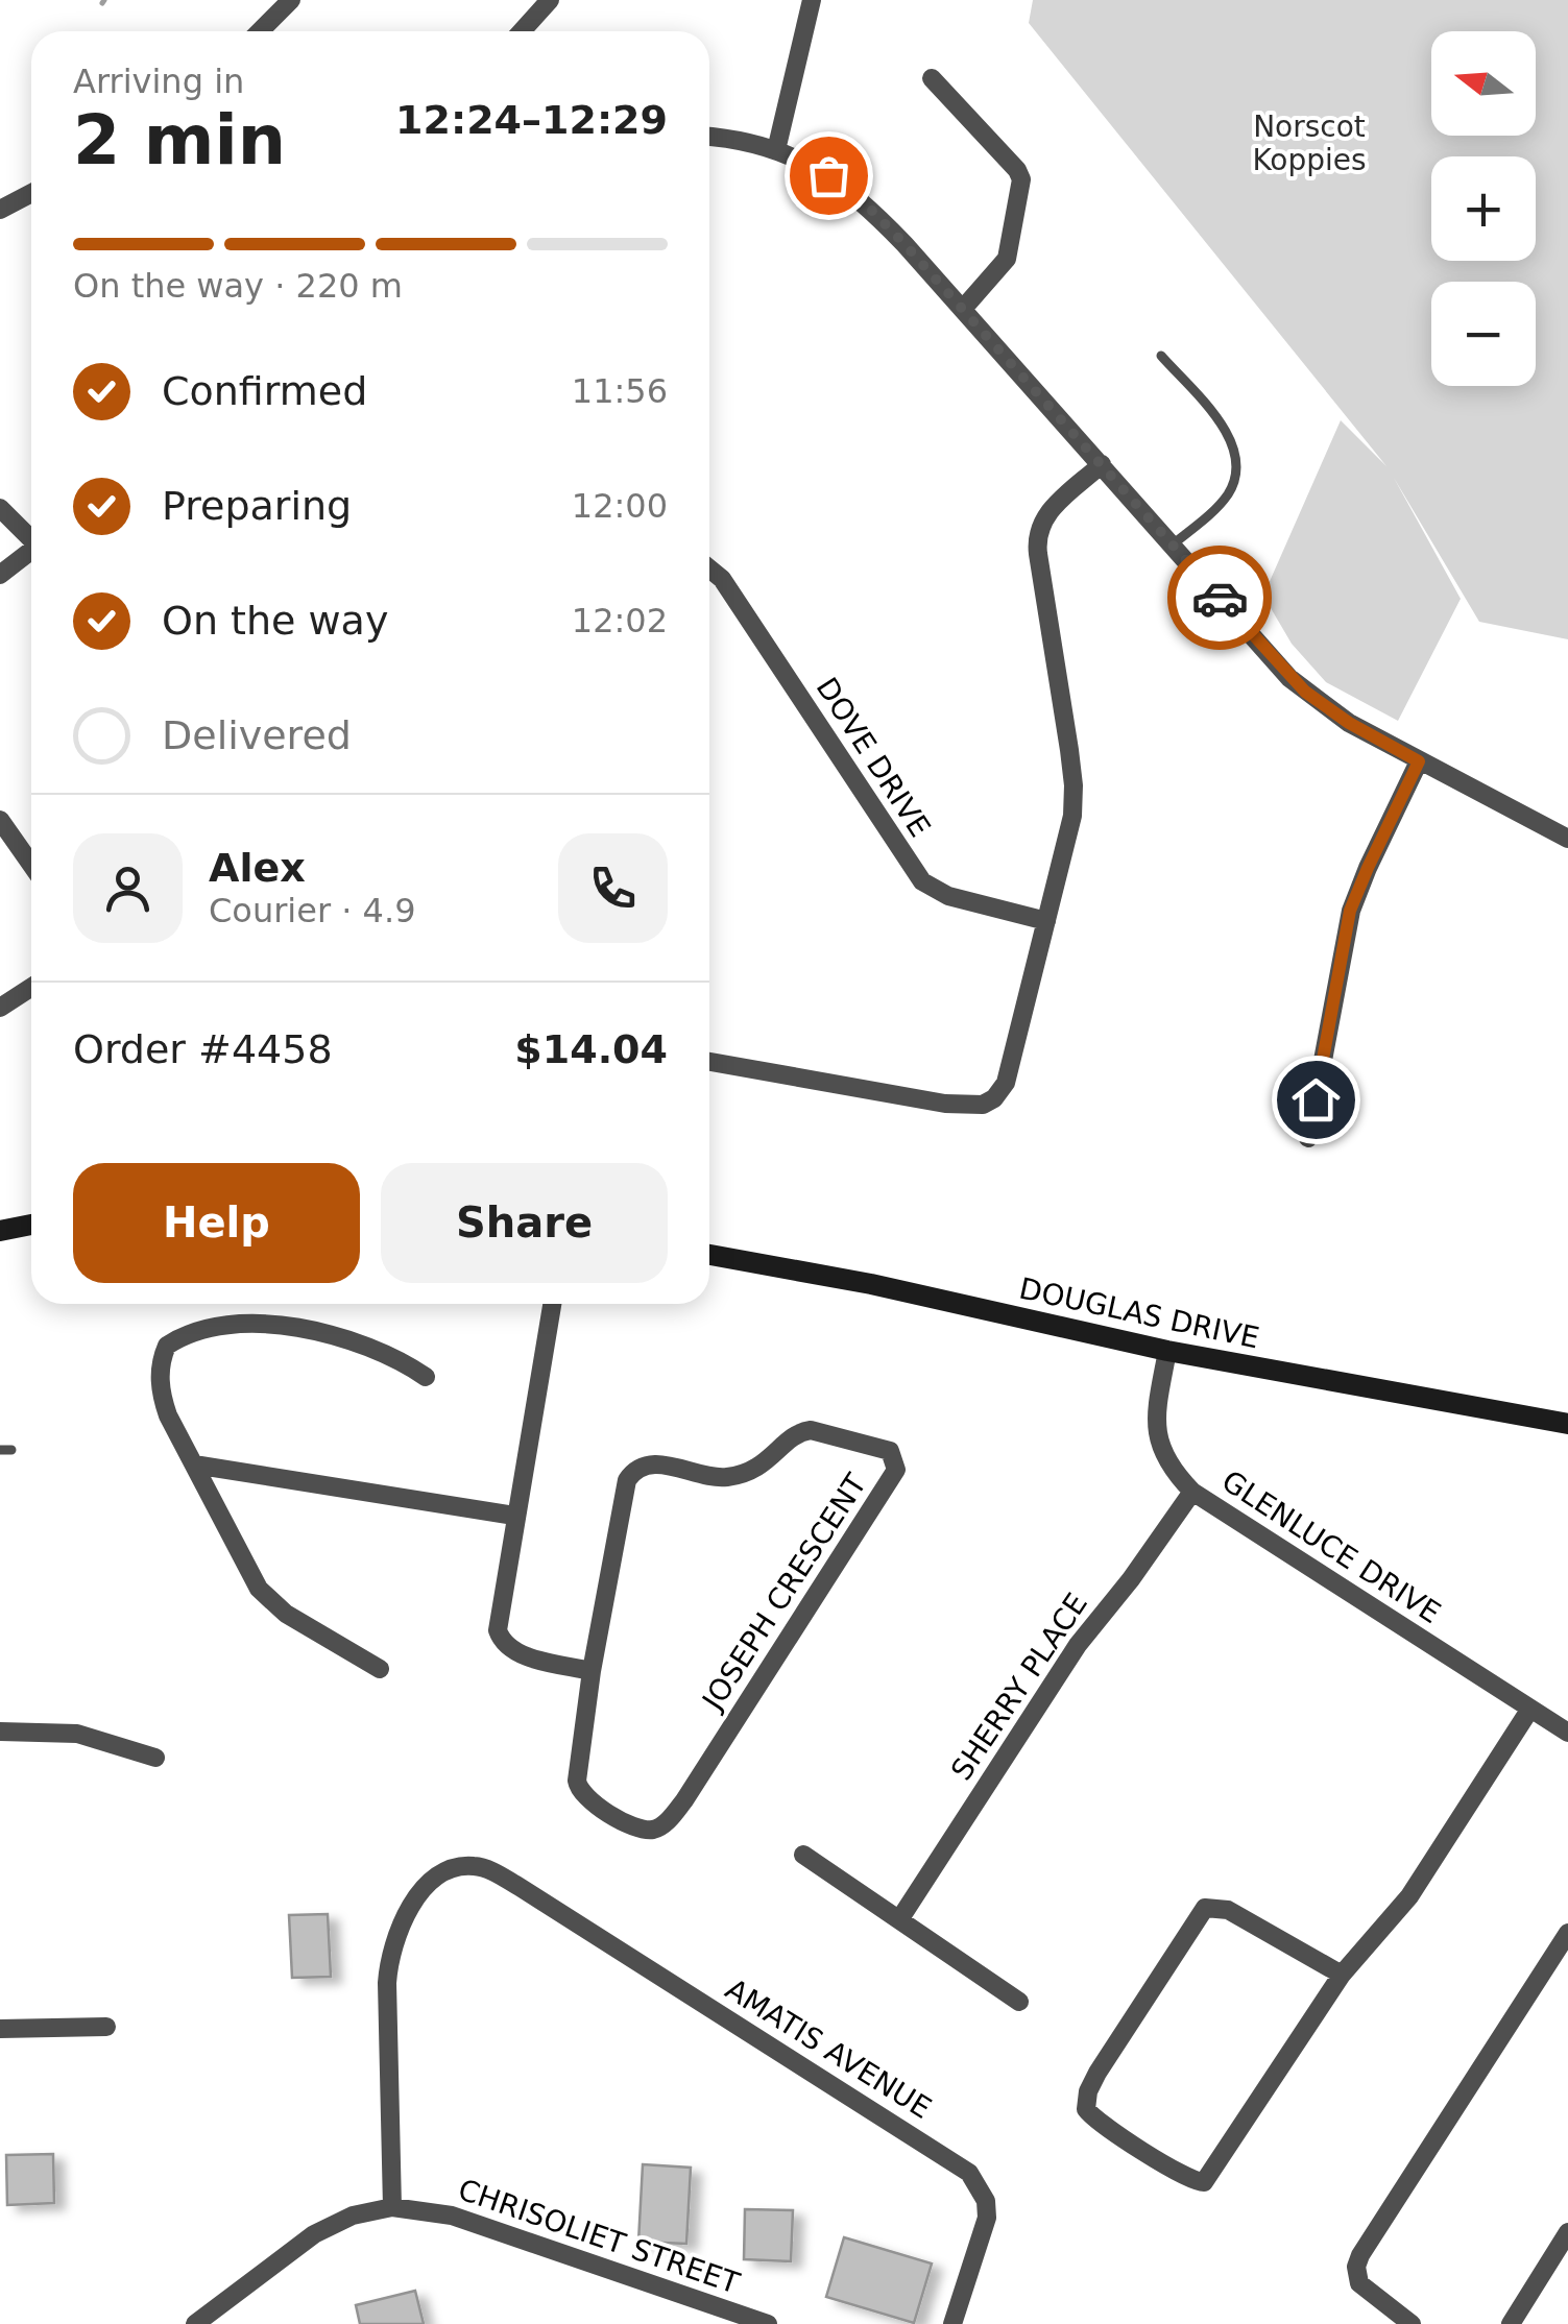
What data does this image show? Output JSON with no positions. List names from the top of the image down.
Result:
{
  "streets": {
    "street": [
      "DOVE DRIVE",
      "DOUGLAS DRIVE",
      "GLENLUCE DRIVE",
      "JOSEPH CRESCENT",
      "SHERRY PLACE",
      "AMATIS AVENUE",
      "CHRISOLIET STREET"
    ]
  },
  "crossings": [
    ["DOUGLAS DRIVE", "GLENLUCE DRIVE"],
    ["GLENLUCE DRIVE", "SHERRY PLACE"],
    ["AMATIS AVENUE", "CHRISOLIET STREET"]
  ],
  "parks": ["Norscot Koppies"],
  "north": "left",
  "page": {
    "map_buttons": ["+", "−"],
    "heading": ["2 min", "Arriving in", "12:24–12:29"],
    "panel": [
      "Alex",
      "Courier · 4.9",
      "Order #4458",
      "$14.04"
    ],
    "bar": "On the way · 220 m",
    "list": [
      ["Confirmed", "11:56"],
      ["Preparing", "12:00"],
      ["On the way", "12:02"],
      "Delivered"
    ],
    "buttons": ["Help", "Share"]
  }
}
